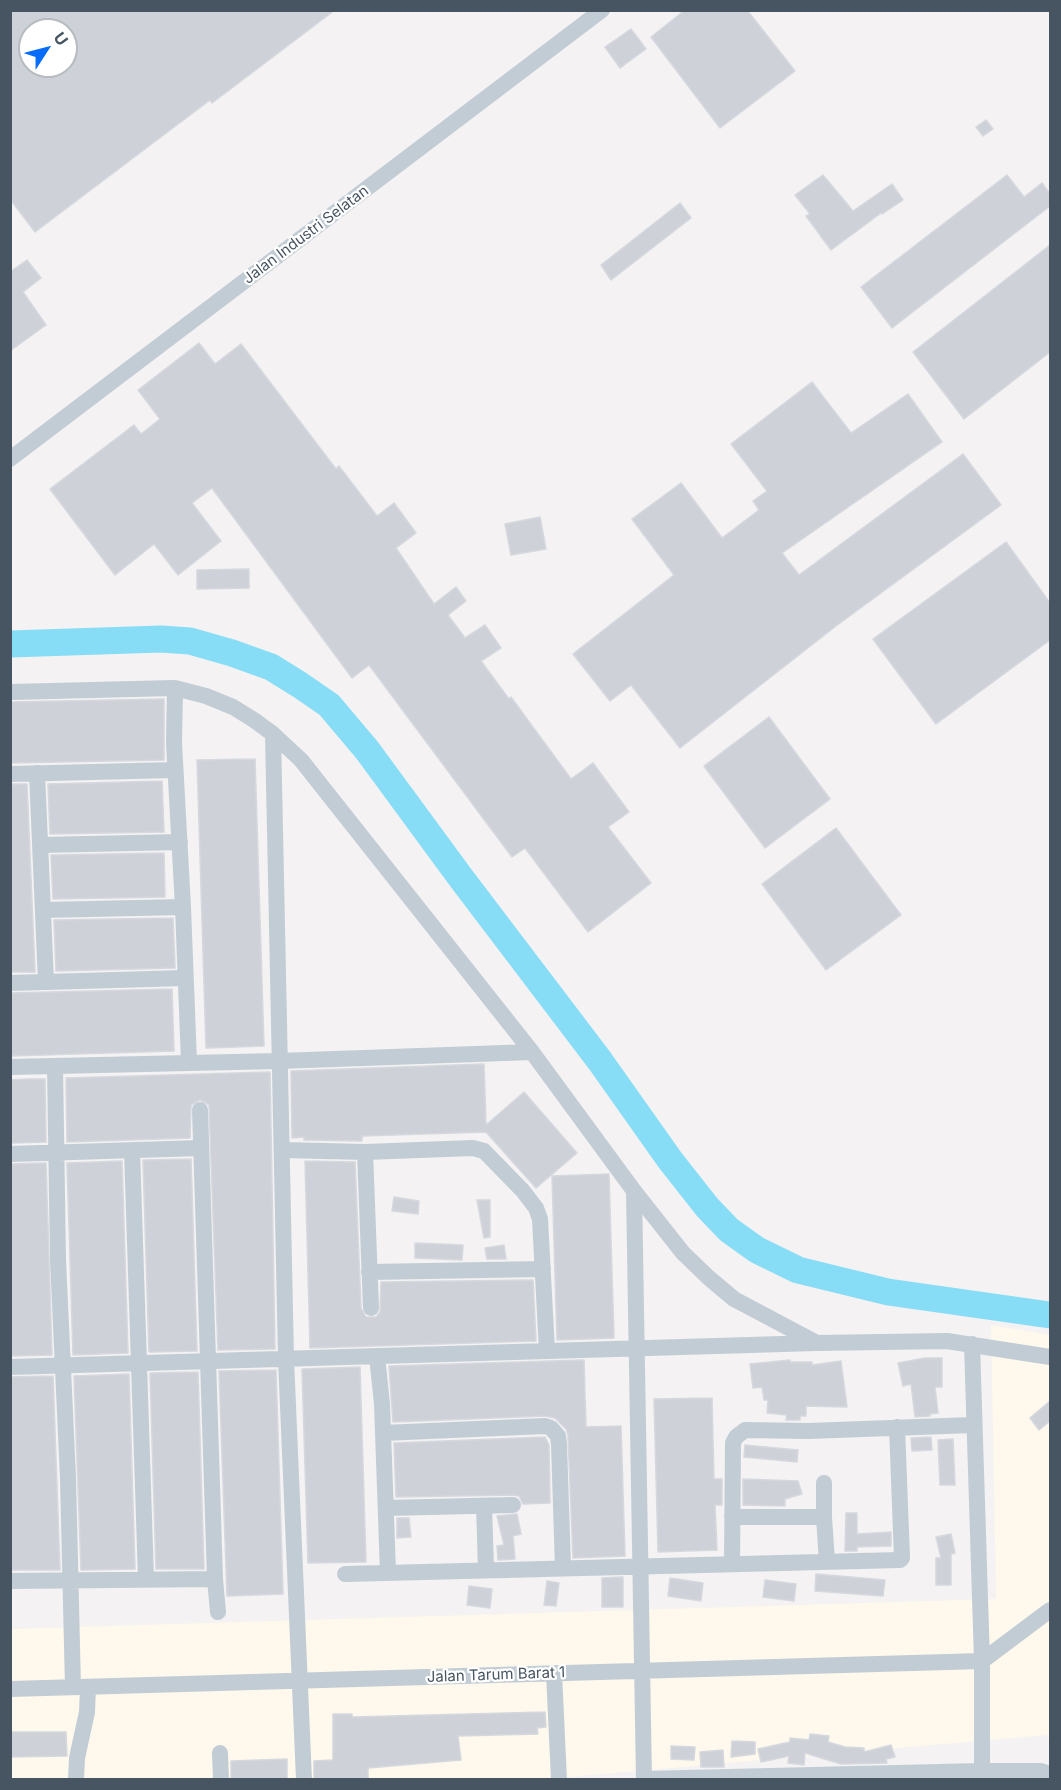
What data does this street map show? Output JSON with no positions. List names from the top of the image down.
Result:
{
  "streets": {
    "street": ["Jalan Industri Selatan", "Jalan Tarum Barat 1"]
  },
  "north": "top right"
}
